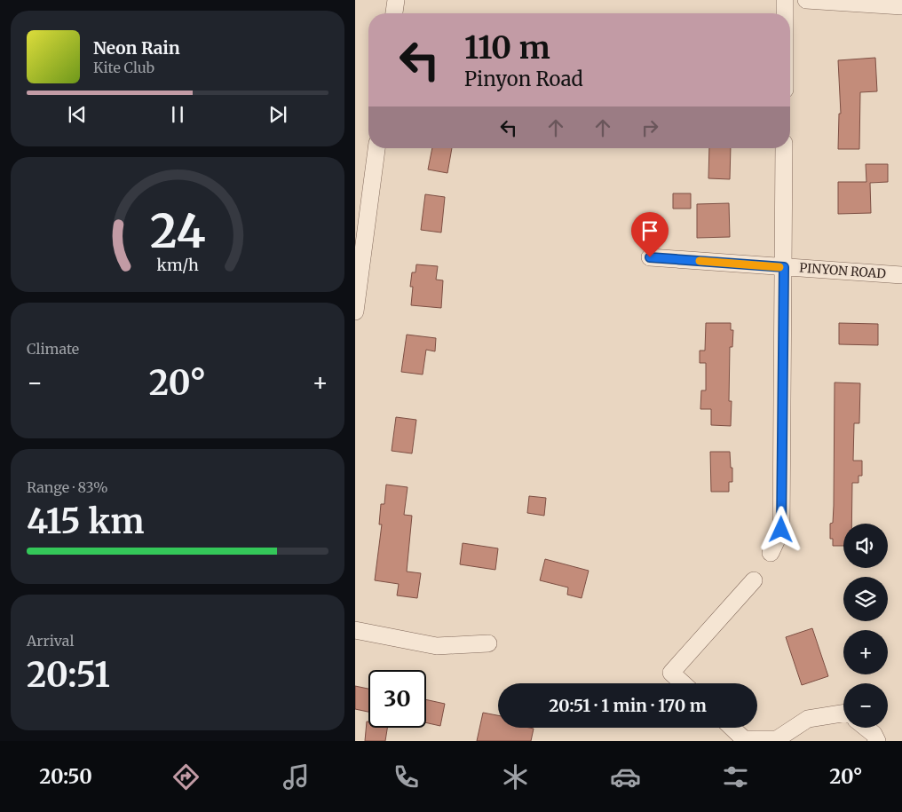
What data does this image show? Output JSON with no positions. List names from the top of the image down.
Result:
{
  "streets": {
    "street": ["PINYON ROAD"]
  },
  "page": {
    "turn": ["110 m", "Pinyon Road"],
    "song": ["Neon Rain", "Kite Club"],
    "tile": [
      "Climate",
      ["Range · 83%", "415 km"],
      ["Arrival", "20:51"]
    ],
    "heat": ["−", "20°", "+"],
    "map_buttons": ["+", "−"],
    "limit": "30",
    "trip": "20:51 · 1 min · 170 m",
    "tabs": ["20:50", "20°"],
    "gauge": ["24", "km/h"]
  }
}
